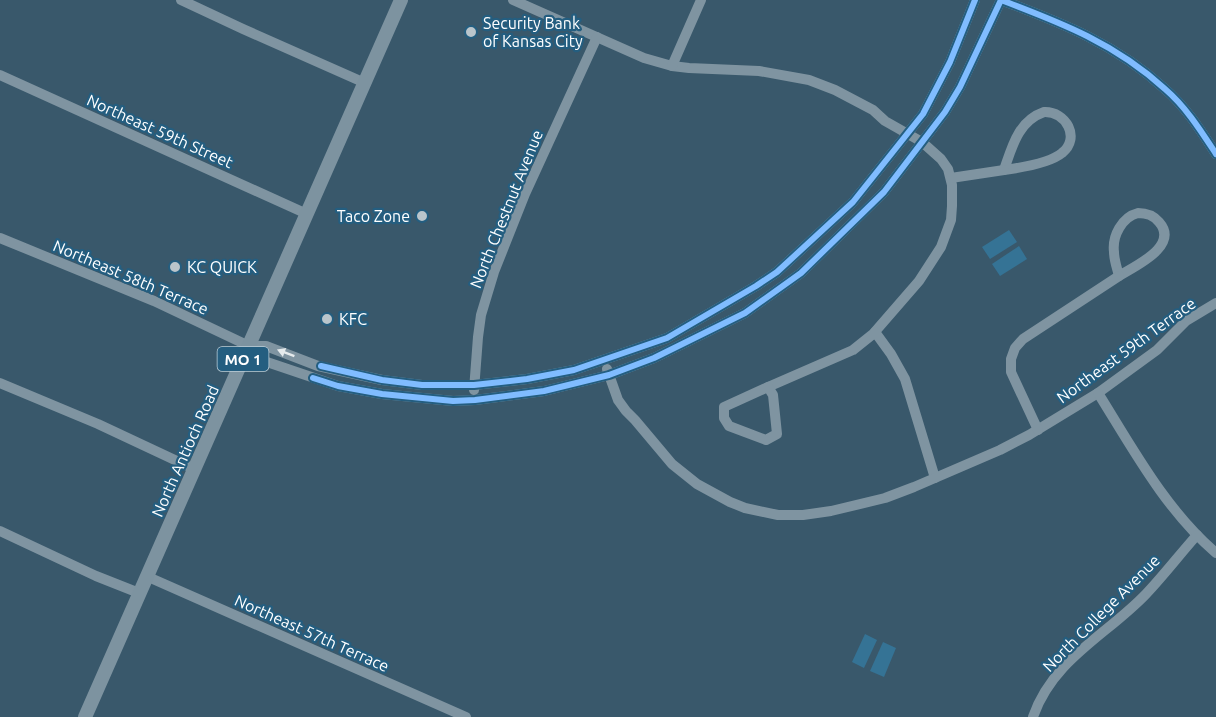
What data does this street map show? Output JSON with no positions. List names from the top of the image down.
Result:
{
  "streets": {
    "main road": ["MO 1", "North Antioch Road"],
    "street": [
      "Northeast 59th Street",
      "North Chestnut Avenue",
      "Northeast 58th Terrace",
      "Northeast 59th Terrace",
      "North College Avenue",
      "Northeast 57th Terrace"
    ]
  },
  "crossings": [
    ["Northeast 59th Street", "North Antioch Road"],
    ["Northeast 58th Terrace", "North Antioch Road"],
    ["North Antioch Road", "Northeast 57th Terrace"]
  ],
  "places": [
    "Security Bank of Kansas City",
    "Taco Zone",
    "KC QUICK",
    "KFC"
  ]
}
